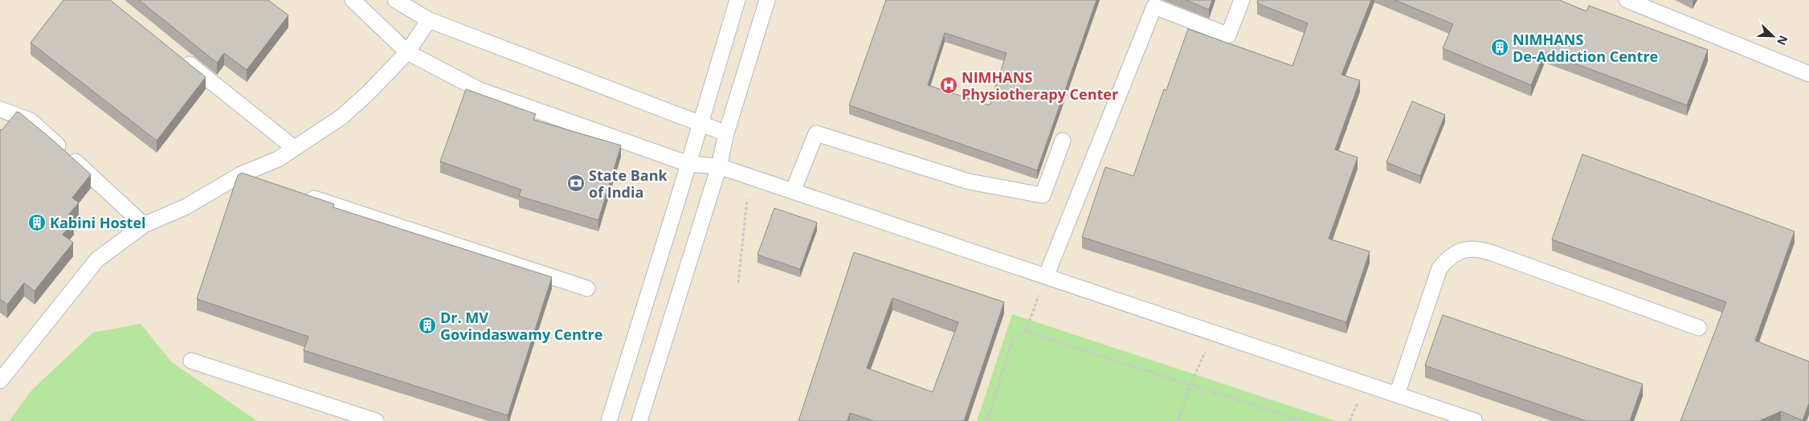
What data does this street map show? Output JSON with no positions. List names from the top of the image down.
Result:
{
  "places": {
    "building": ["NIMHANS De-Addiction Centre", "Kabini Hostel", "Dr. MV Govindaswamy Centre"],
    "hospital": ["NIMHANS Physiotherapy Center"],
    "bank": ["State Bank of India"]
  },
  "north": "bottom right"
}
